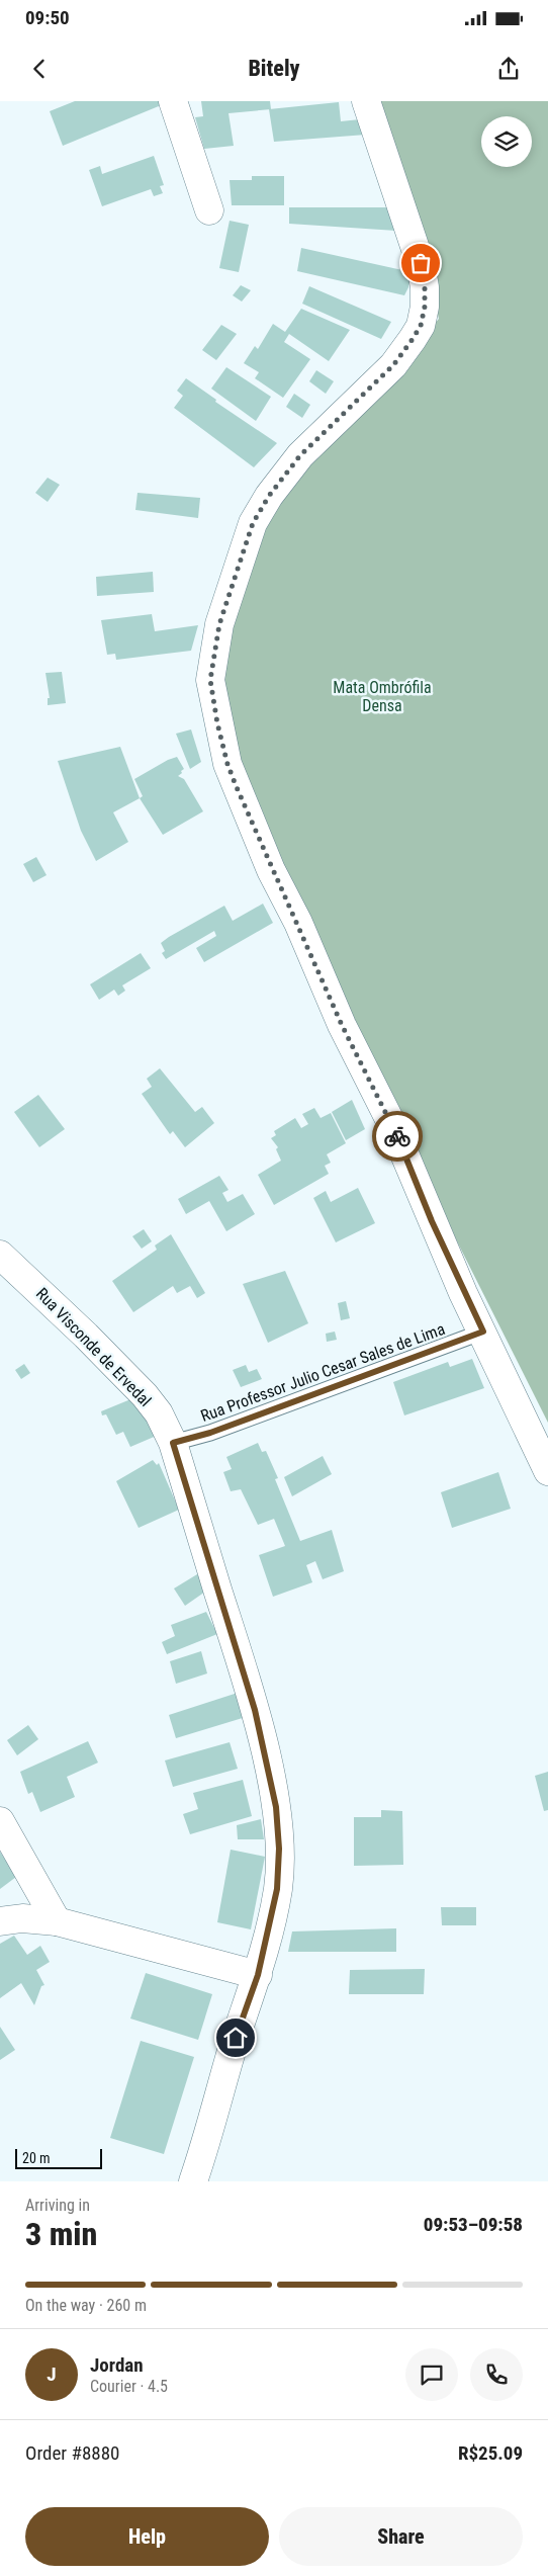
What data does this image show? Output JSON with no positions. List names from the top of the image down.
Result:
{
  "streets": {
    "street": ["Rua Visconde de Ervedal"],
    "lane": ["Rua Professor Julio Cesar Sales de Lima"]
  },
  "crossings": [
    ["Rua Visconde de Ervedal", "Rua Professor Julio Cesar Sales de Lima"]
  ],
  "parks": ["Mata Ombrófila Densa"],
  "scale_bar": "20 m",
  "page": {
    "status": "09:50",
    "header": "Bitely",
    "scale": "20 m",
    "heading": ["3 min", "Arriving in", "09:53–09:58"],
    "panel": [
      "Jordan",
      "Courier · 4.5",
      "Order #8880",
      "R$25.09"
    ],
    "bar": "On the way · 260 m",
    "round": "J",
    "buttons": ["Help", "Share"]
  }
}
